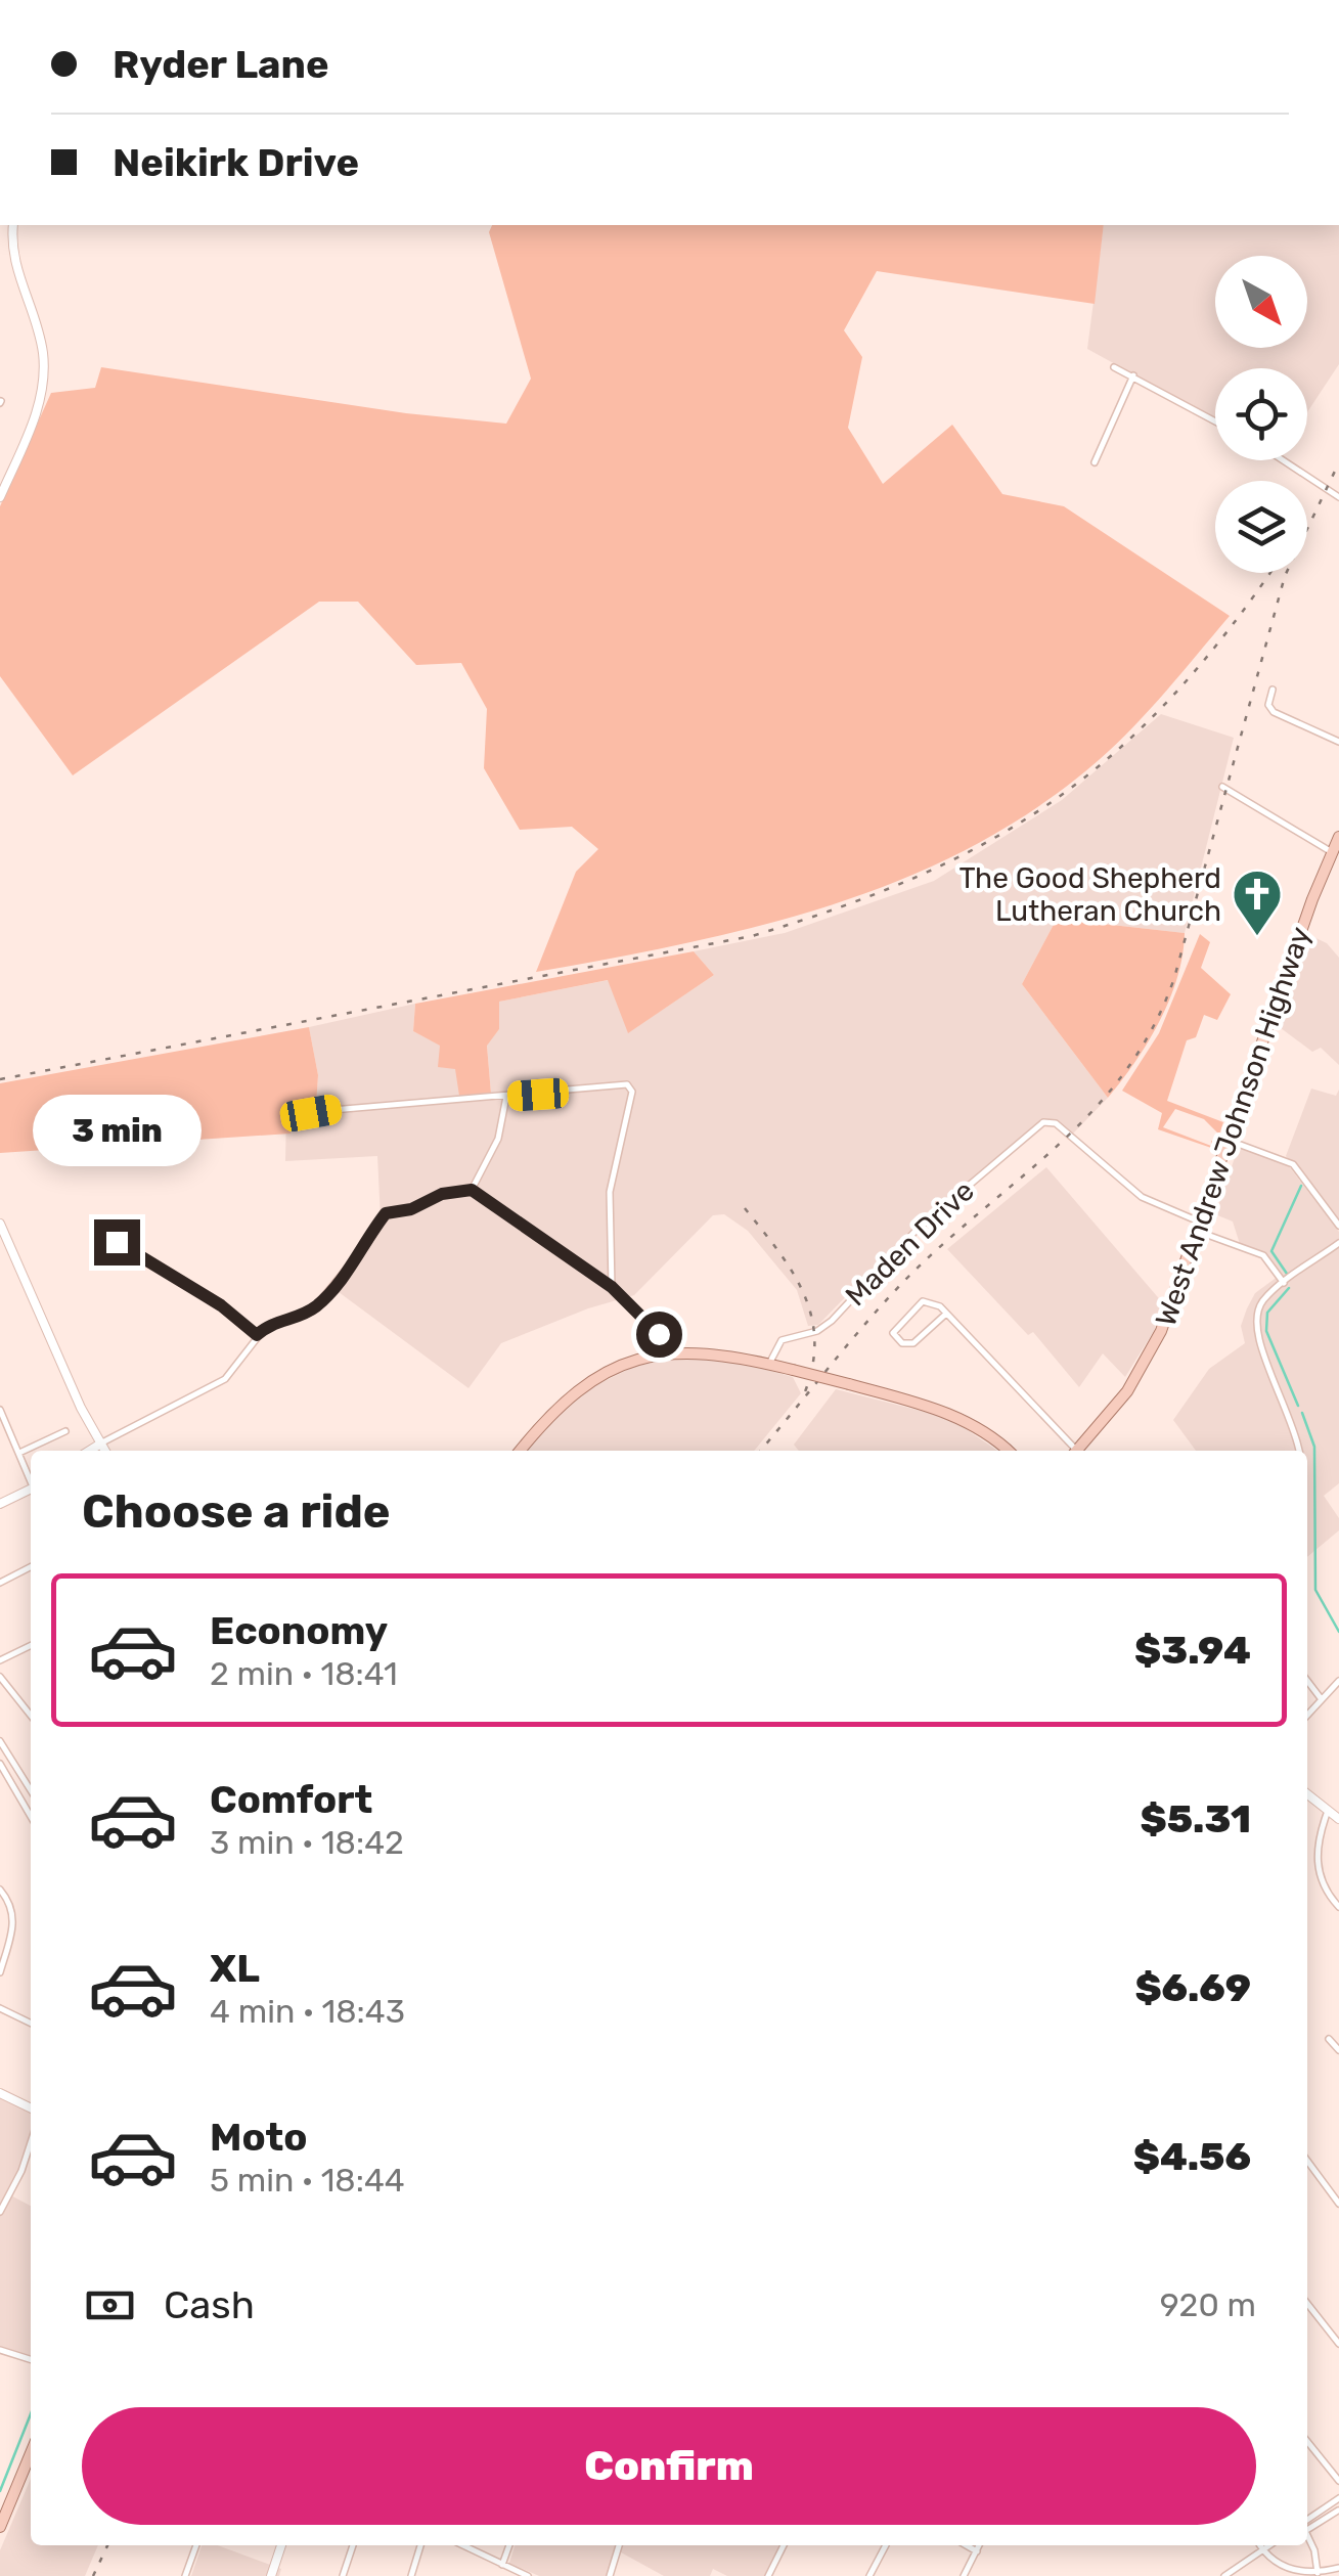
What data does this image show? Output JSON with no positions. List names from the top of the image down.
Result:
{
  "streets": {
    "main road": ["West Andrew Johnson Highway"],
    "street": ["Maden Drive"]
  },
  "crossings": [
    ["West Andrew Johnson Highway", "Maden Drive"]
  ],
  "places": {
    "church": ["The Good Shepherd Lutheran Church"]
  },
  "north": "bottom right",
  "page": {
    "banner": ["Ryder Lane", "Neikirk Drive"],
    "bubble": "3 min",
    "heading": "Choose a ride",
    "list": [
      {
        "name": "Economy",
        "note": "2 min · 18:41",
        "value": "$3.94"
      },
      {
        "name": "Comfort",
        "note": "3 min · 18:42",
        "value": "$5.31"
      },
      {
        "name": "XL",
        "note": "4 min · 18:43",
        "value": "$6.69"
      },
      {
        "name": "Moto",
        "note": "5 min · 18:44",
        "value": "$4.56"
      }
    ],
    "pay": ["Cash", "920 m"],
    "buttons": "Confirm"
  }
}
